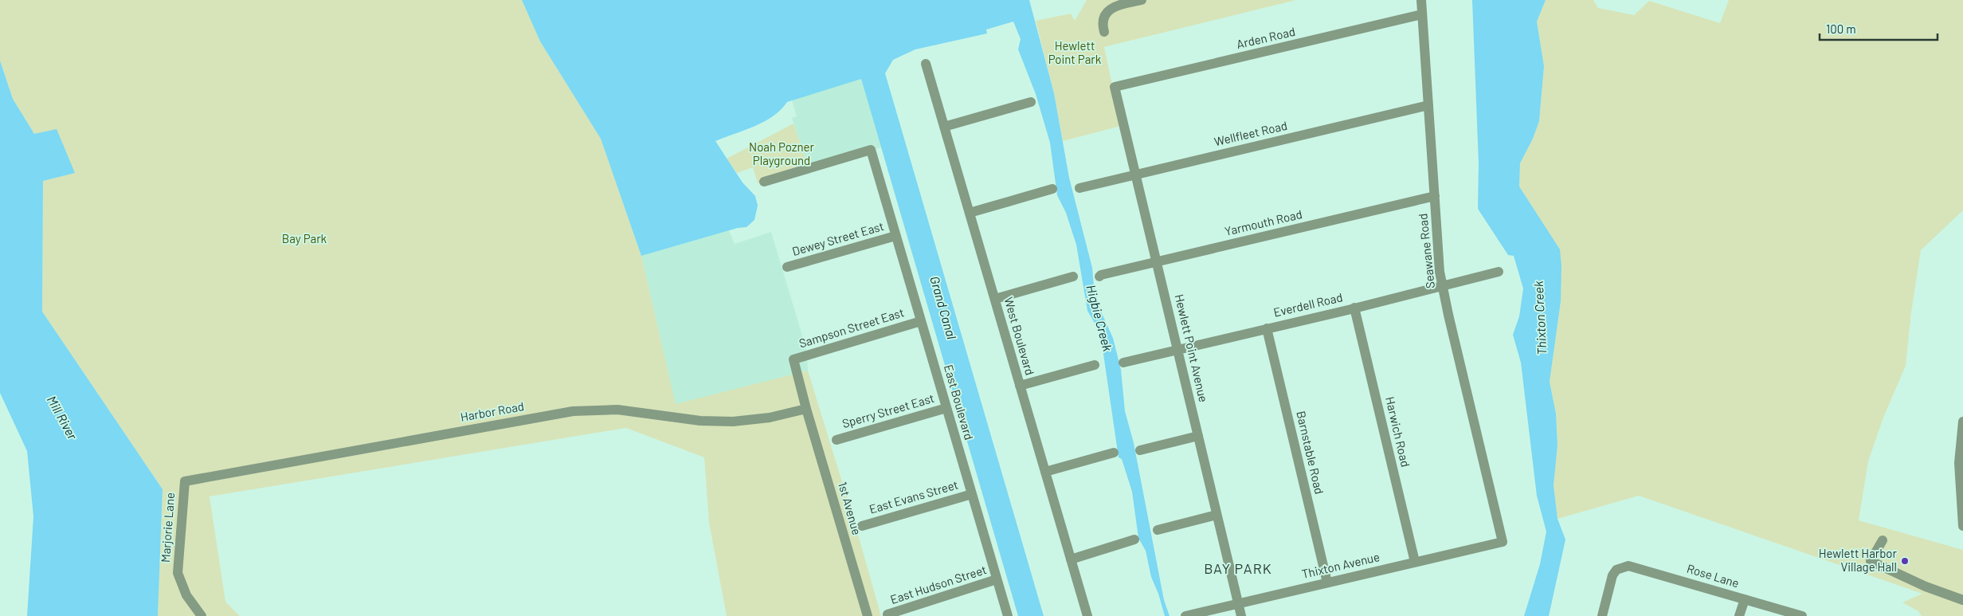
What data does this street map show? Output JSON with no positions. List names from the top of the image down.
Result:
{
  "streets": {
    "street": [
      "Arden Road",
      "Wellfleet Road",
      "Yarmouth Road",
      "Dewey Street East",
      "Seawane Road",
      "Everdell Road",
      "Sampson Street East",
      "West Boulevard",
      "Hewlett Point Avenue",
      "East Boulevard",
      "Sperry Street East",
      "Harbor Road",
      "Harwich Road",
      "Barnstable Road",
      "East Evans Street",
      "1st Avenue",
      "Marjorie Lane",
      "Thixton Avenue",
      "Rose Lane",
      "East Hudson Street"
    ]
  },
  "crossings": [
    ["Arden Road", "Seawane Road"],
    ["Arden Road", "Hewlett Point Avenue"],
    ["Wellfleet Road", "Seawane Road"],
    ["Wellfleet Road", "Hewlett Point Avenue"],
    ["Yarmouth Road", "Seawane Road"],
    ["Yarmouth Road", "Hewlett Point Avenue"],
    ["Dewey Street East", "East Boulevard"],
    ["Seawane Road", "Everdell Road"],
    ["Seawane Road", "Thixton Avenue"],
    ["Everdell Road", "Hewlett Point Avenue"],
    ["Everdell Road", "Harwich Road"],
    ["Everdell Road", "Barnstable Road"],
    ["Sampson Street East", "East Boulevard"],
    ["Sampson Street East", "Harbor Road"],
    ["Sampson Street East", "1st Avenue"],
    ["Hewlett Point Avenue", "Thixton Avenue"],
    ["East Boulevard", "Sperry Street East"],
    ["East Boulevard", "East Evans Street"],
    ["East Boulevard", "East Hudson Street"],
    ["Harbor Road", "1st Avenue"],
    ["Harbor Road", "Marjorie Lane"],
    ["Harwich Road", "Thixton Avenue"],
    ["Barnstable Road", "Thixton Avenue"]
  ],
  "districts": ["BAY PARK"],
  "water": [
    "Grand Canal",
    "Higbie Creek",
    "Thixton Creek",
    "Mill River"
  ],
  "parks": ["Hewlett Point Park", "Noah Pozner Playground", "Bay Park"],
  "places": ["Hewlett Harbor Village Hall"],
  "scale_bar": "100 m"
}
